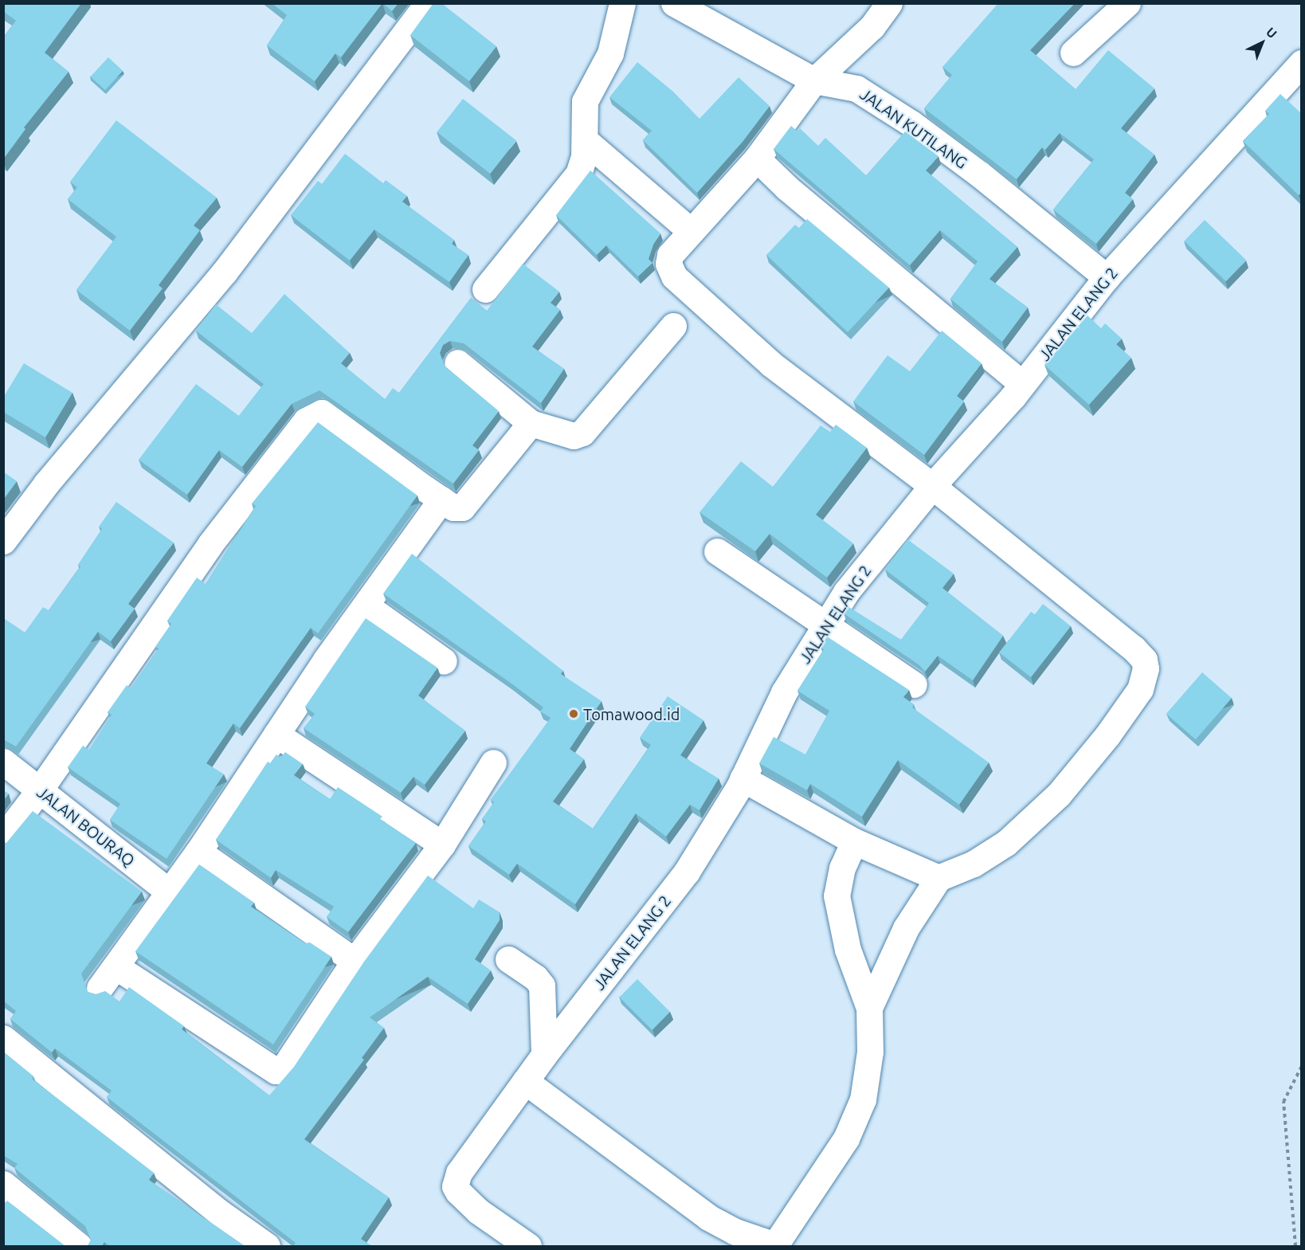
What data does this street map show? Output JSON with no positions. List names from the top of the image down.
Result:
{
  "streets": {
    "street": ["JALAN KUTILANG", "JALAN ELANG 2", "JALAN BOURAQ"]
  },
  "crossings": [
    ["JALAN KUTILANG", "JALAN ELANG 2"]
  ],
  "places": ["Tomawood.id"],
  "north": "top right"
}
